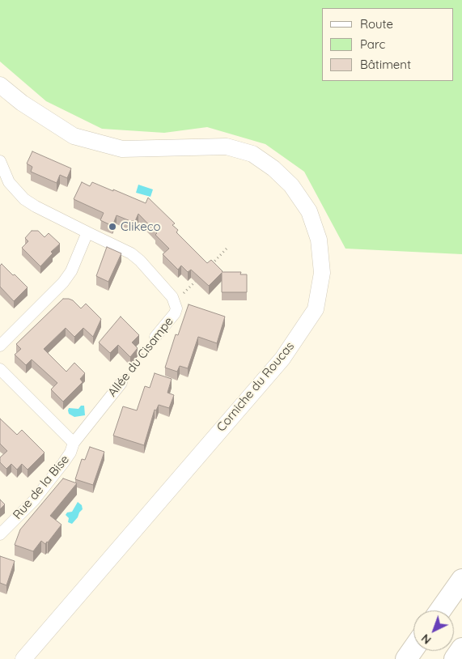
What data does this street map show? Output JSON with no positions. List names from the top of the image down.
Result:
{
  "streets": {
    "main road": ["Corniche du Roucas"],
    "street": ["Allée du Cisampe", "Rue de la Bise"]
  },
  "crossings": [
    ["Allée du Cisampe", "Rue de la Bise"]
  ],
  "places": ["Clikeco"],
  "legend": ["Route", "Parc", "Bâtiment"],
  "north": "bottom left"
}
